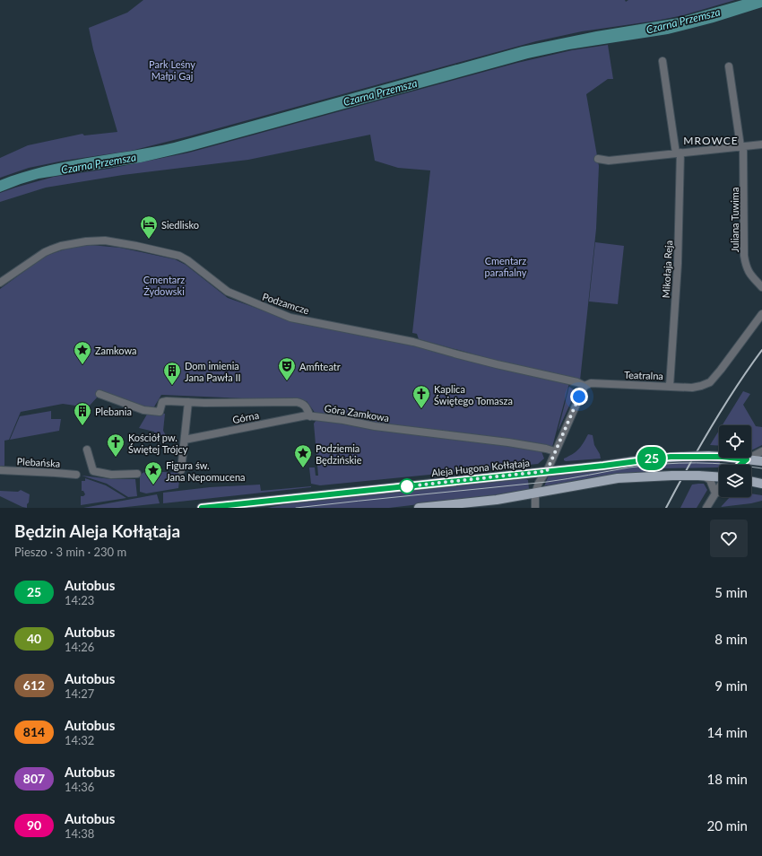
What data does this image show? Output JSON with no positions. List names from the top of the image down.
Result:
{
  "streets": {
    "main road": ["Aleja Hugona Kołłątaja"],
    "street": [
      "Juliana Tuwima",
      "Mikołaja Reja",
      "Podzamcze",
      "Teatralna",
      "Góra Zamkowa",
      "Górna",
      "Plebańska"
    ]
  },
  "crossings": [
    ["Mikołaja Reja", "Teatralna"],
    ["Podzamcze", "Teatralna"],
    ["Góra Zamkowa", "Górna"]
  ],
  "districts": ["MROWCE"],
  "water": ["Czarna Przemsza"],
  "parks": ["Park Leśny Małpi Gaj", "Cmentarz parafialny", "Cmentarz Żydowski"],
  "places": {
    "hotel": ["Siedlisko"],
    "place": ["Zamkowa", "Podziemia Będzińskie", "Figura św. Jana Nepomucena"],
    "theatre": ["Amfiteatr"],
    "building": ["Dom imienia Jana Pawła II", "Plebania"],
    "church": ["Kaplica Świętego Tomasza", "Kościół pw. Świętej Trójcy"]
  },
  "lines": ["bus line 25"],
  "page": {
    "on_map": "25",
    "heading": ["Będzin Aleja Kołłątaja", "Pieszo · 3 min · 230 m"],
    "list": [
      {
        "mark": "25",
        "name": "Autobus",
        "note": "14:23",
        "value": "5 min"
      },
      {
        "mark": "40",
        "name": "Autobus",
        "note": "14:26",
        "value": "8 min"
      },
      {
        "mark": "612",
        "name": "Autobus",
        "note": "14:27",
        "value": "9 min"
      },
      {
        "mark": "814",
        "name": "Autobus",
        "note": "14:32",
        "value": "14 min"
      },
      {
        "mark": "807",
        "name": "Autobus",
        "note": "14:36",
        "value": "18 min"
      },
      {
        "mark": "90",
        "name": "Autobus",
        "note": "14:38",
        "value": "20 min"
      }
    ]
  }
}
